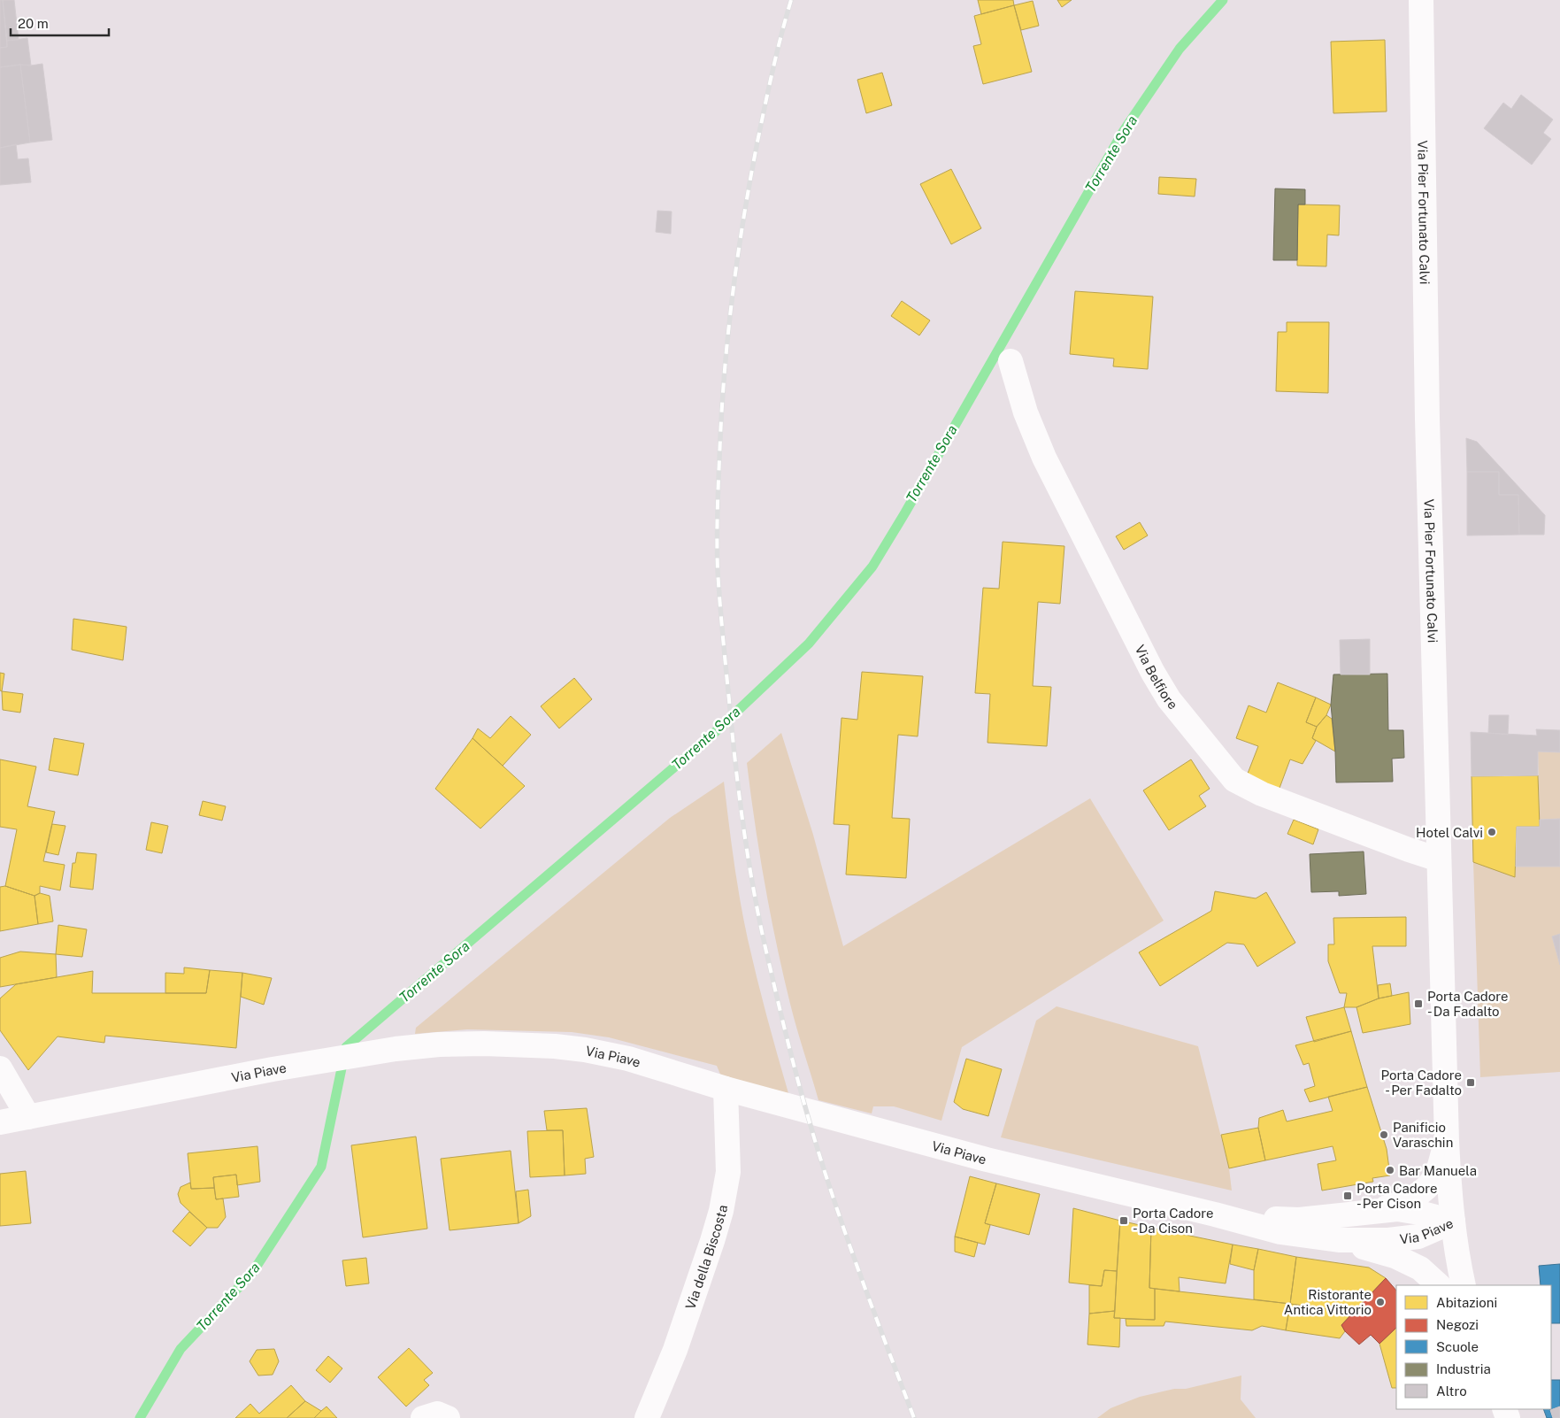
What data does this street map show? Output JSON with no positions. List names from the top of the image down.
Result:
{
  "streets": {
    "main road": [
      "Via Pier Fortunato Calvi",
      "Via Belfiore",
      "Via Piave",
      "Via della Biscosta"
    ]
  },
  "crossings": [
    ["Via Pier Fortunato Calvi", "Via Belfiore"],
    ["Via Pier Fortunato Calvi", "Via Piave"],
    ["Via Piave", "Via della Biscosta"]
  ],
  "water": ["Torrente Sora"],
  "places": {
    "other": [
      "Hotel Calvi",
      "Panificio Varaschin",
      "Bar Manuela",
      "Ristorante Antica Vittorio"
    ],
    "transit": [
      "Porta Cadore - Da Fadalto",
      "Porta Cadore - Per Fadalto",
      "Porta Cadore - Per Cison",
      "Porta Cadore - Da Cison"
    ]
  },
  "legend": [
    "Abitazioni",
    "Negozi",
    "Scuole",
    "Industria",
    "Altro"
  ],
  "scale_bar": "20 m"
}
